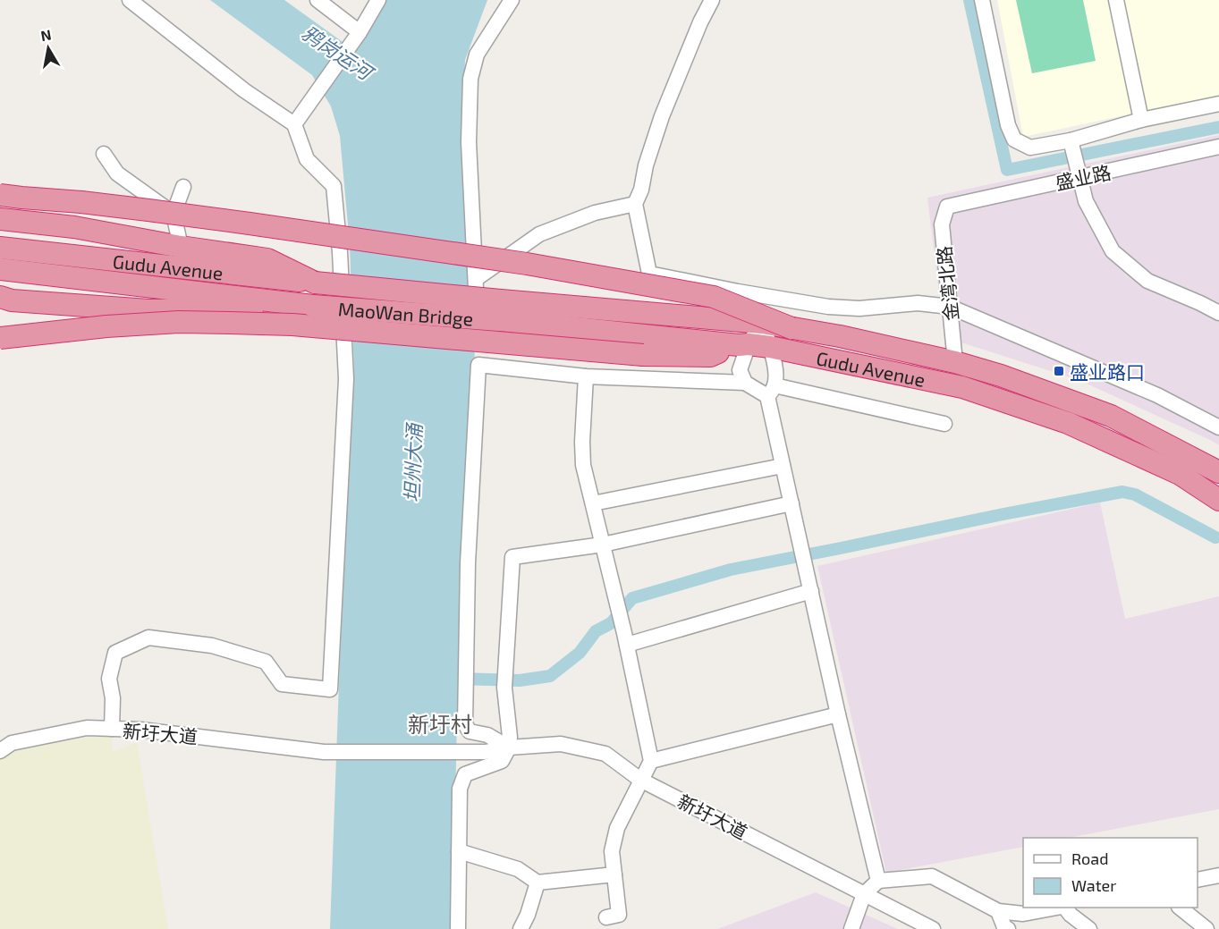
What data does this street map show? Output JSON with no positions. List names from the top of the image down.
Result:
{
  "streets": {
    "highway": ["Gudu Avenue", "MaoWan Bridge"],
    "street": ["盛业路", "金湾北路", "新圩大道"]
  },
  "crossings": [
    ["盛业路", "金湾北路"],
    ["Gudu Avenue", "金湾北路"],
    ["Gudu Avenue", "MaoWan Bridge"]
  ],
  "districts": ["新圩村"],
  "water": ["鸦岗运河", "坦州大涌"],
  "places": {
    "transit": ["盛业路口"]
  },
  "legend": ["Road", "Water"],
  "north": "top"
}
